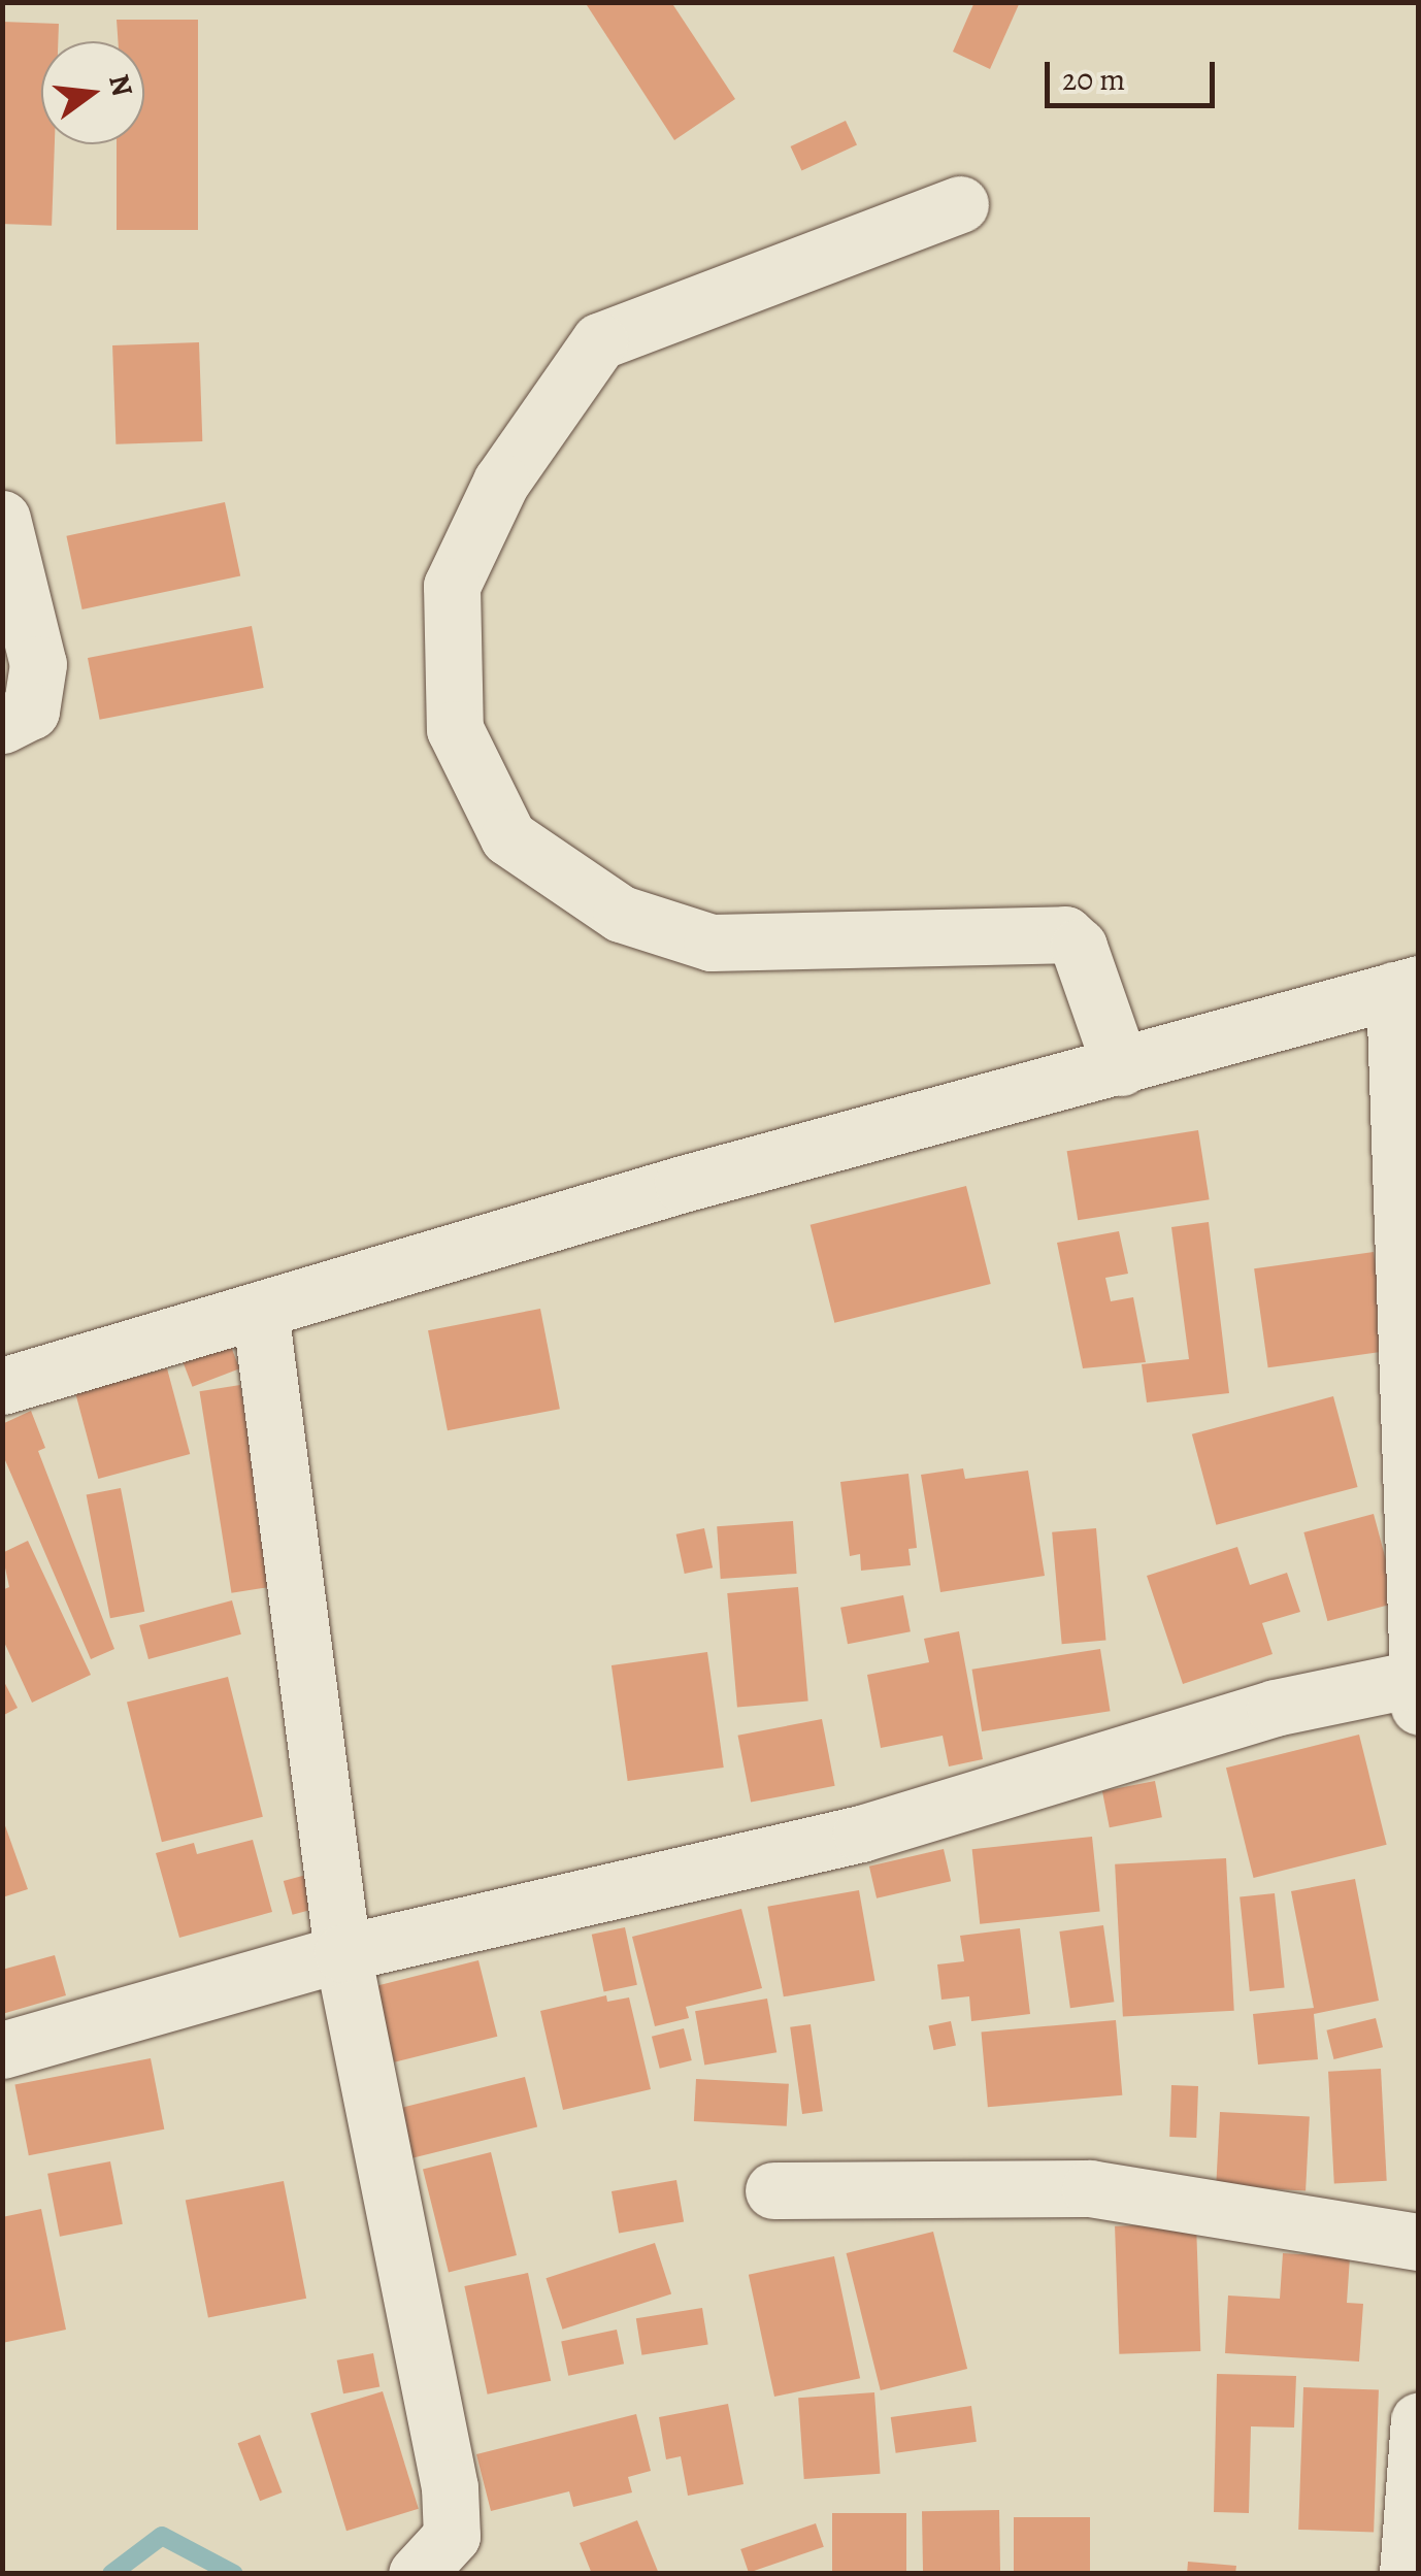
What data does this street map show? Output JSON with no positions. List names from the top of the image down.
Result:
{
  "scale_bar": "20 m",
  "north": "right"
}
